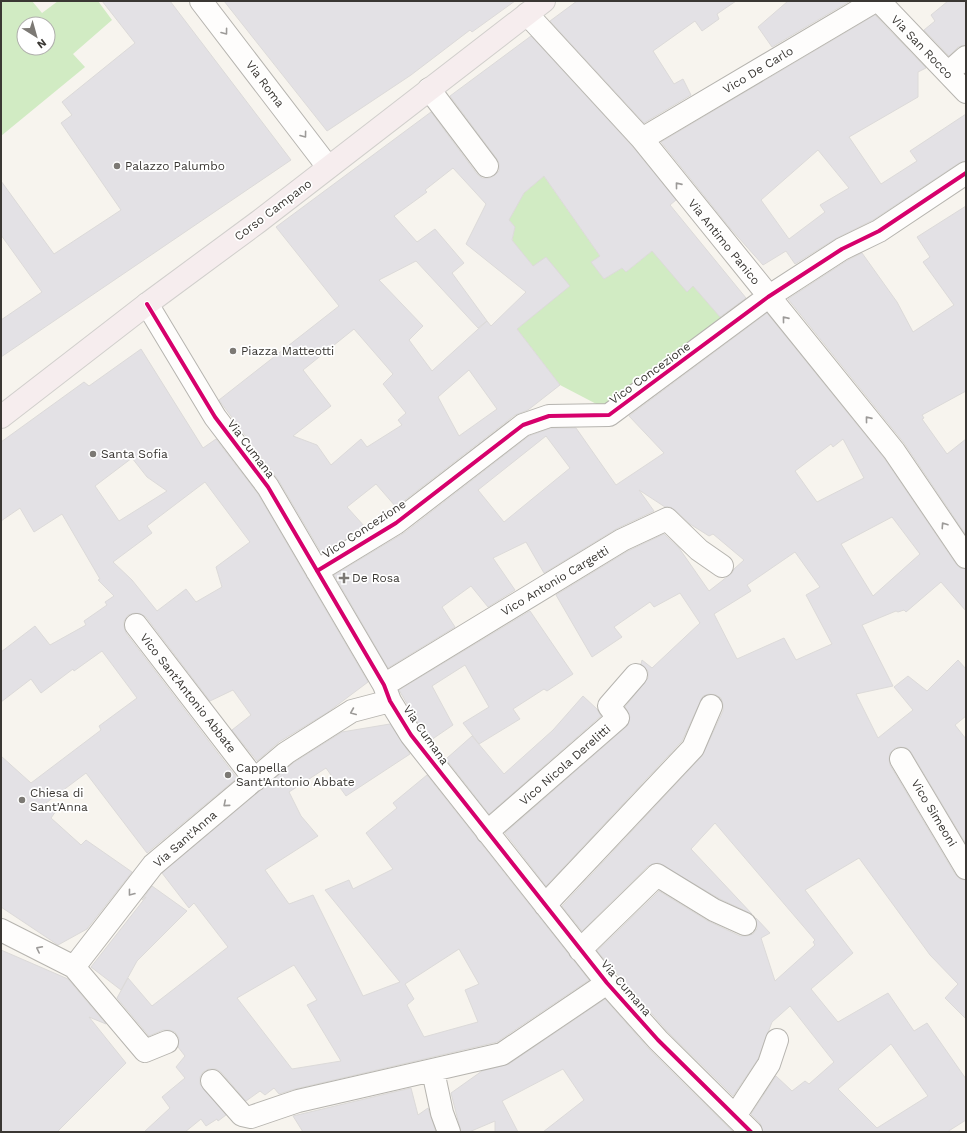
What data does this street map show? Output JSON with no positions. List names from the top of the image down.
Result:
{
  "streets": {
    "main road": ["Corso Campano"],
    "street": [
      "Via San Rocco",
      "Vico De Carlo",
      "Via Roma",
      "Via Antimo Panico",
      "Vico Concezione",
      "Via Cumana",
      "Vico Antonio Cargetti",
      "Vico Sant'Antonio Abbate",
      "Vico Nicola Derelitti",
      "Vico Simeoni",
      "Via Sant'Anna"
    ]
  },
  "crossings": [
    ["Vico De Carlo", "Via Antimo Panico"],
    ["Via Roma", "Corso Campano"],
    ["Corso Campano", "Via Antimo Panico"],
    ["Corso Campano", "Via Cumana"],
    ["Via Antimo Panico", "Vico Concezione"],
    ["Vico Concezione", "Via Cumana"],
    ["Via Cumana", "Vico Antonio Cargetti"],
    ["Via Cumana", "Vico Nicola Derelitti"],
    ["Via Cumana", "Via Sant'Anna"],
    ["Vico Antonio Cargetti", "Via Sant'Anna"],
    ["Vico Sant'Antonio Abbate", "Via Sant'Anna"]
  ],
  "one_way": ["Via Roma", "Via Antimo Panico", "Via Sant'Anna"],
  "places": {
    "other": [
      "Palazzo Palumbo",
      "Piazza Matteotti",
      "Santa Sofia",
      "Cappella Sant'Antonio Abbate",
      "Chiesa di Sant'Anna"
    ],
    "health": ["De Rosa"]
  },
  "north": "bottom right"
}
